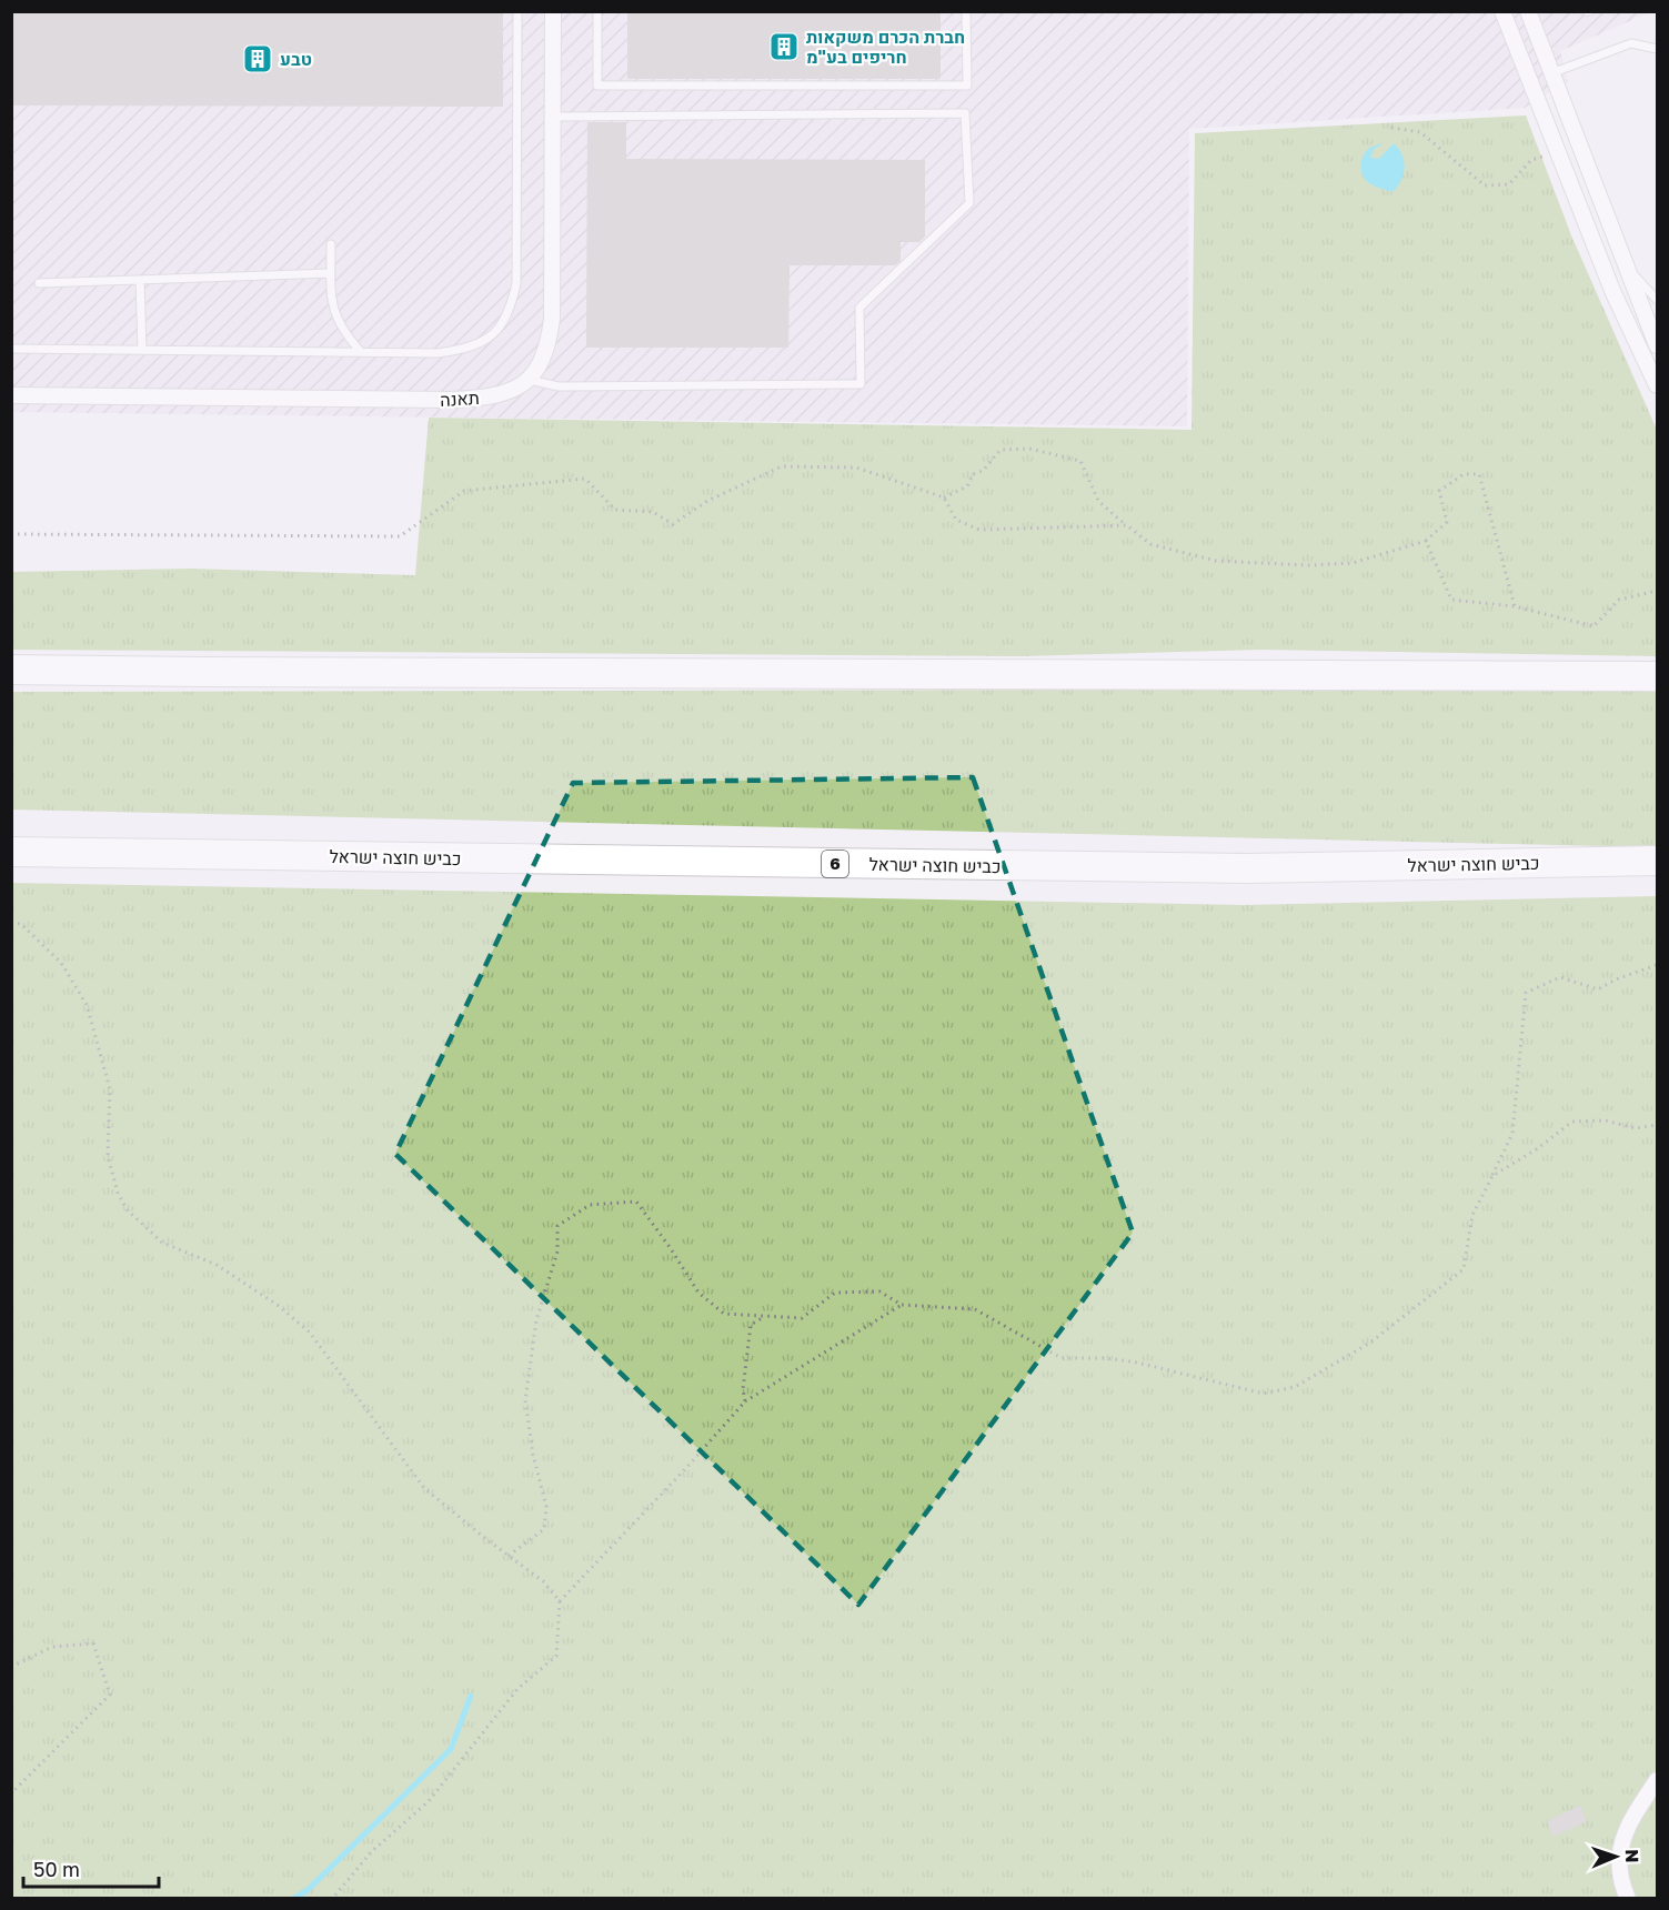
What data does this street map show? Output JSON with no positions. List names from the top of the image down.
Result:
{
  "streets": {
    "highway": ["כביש חוצה ישראל", "6"],
    "street": ["תאנה"]
  },
  "places": {
    "building": ["חברת הכרם משקאות חריפים בע\"מ", "טבע"]
  },
  "scale_bar": "50 m",
  "north": "right"
}
